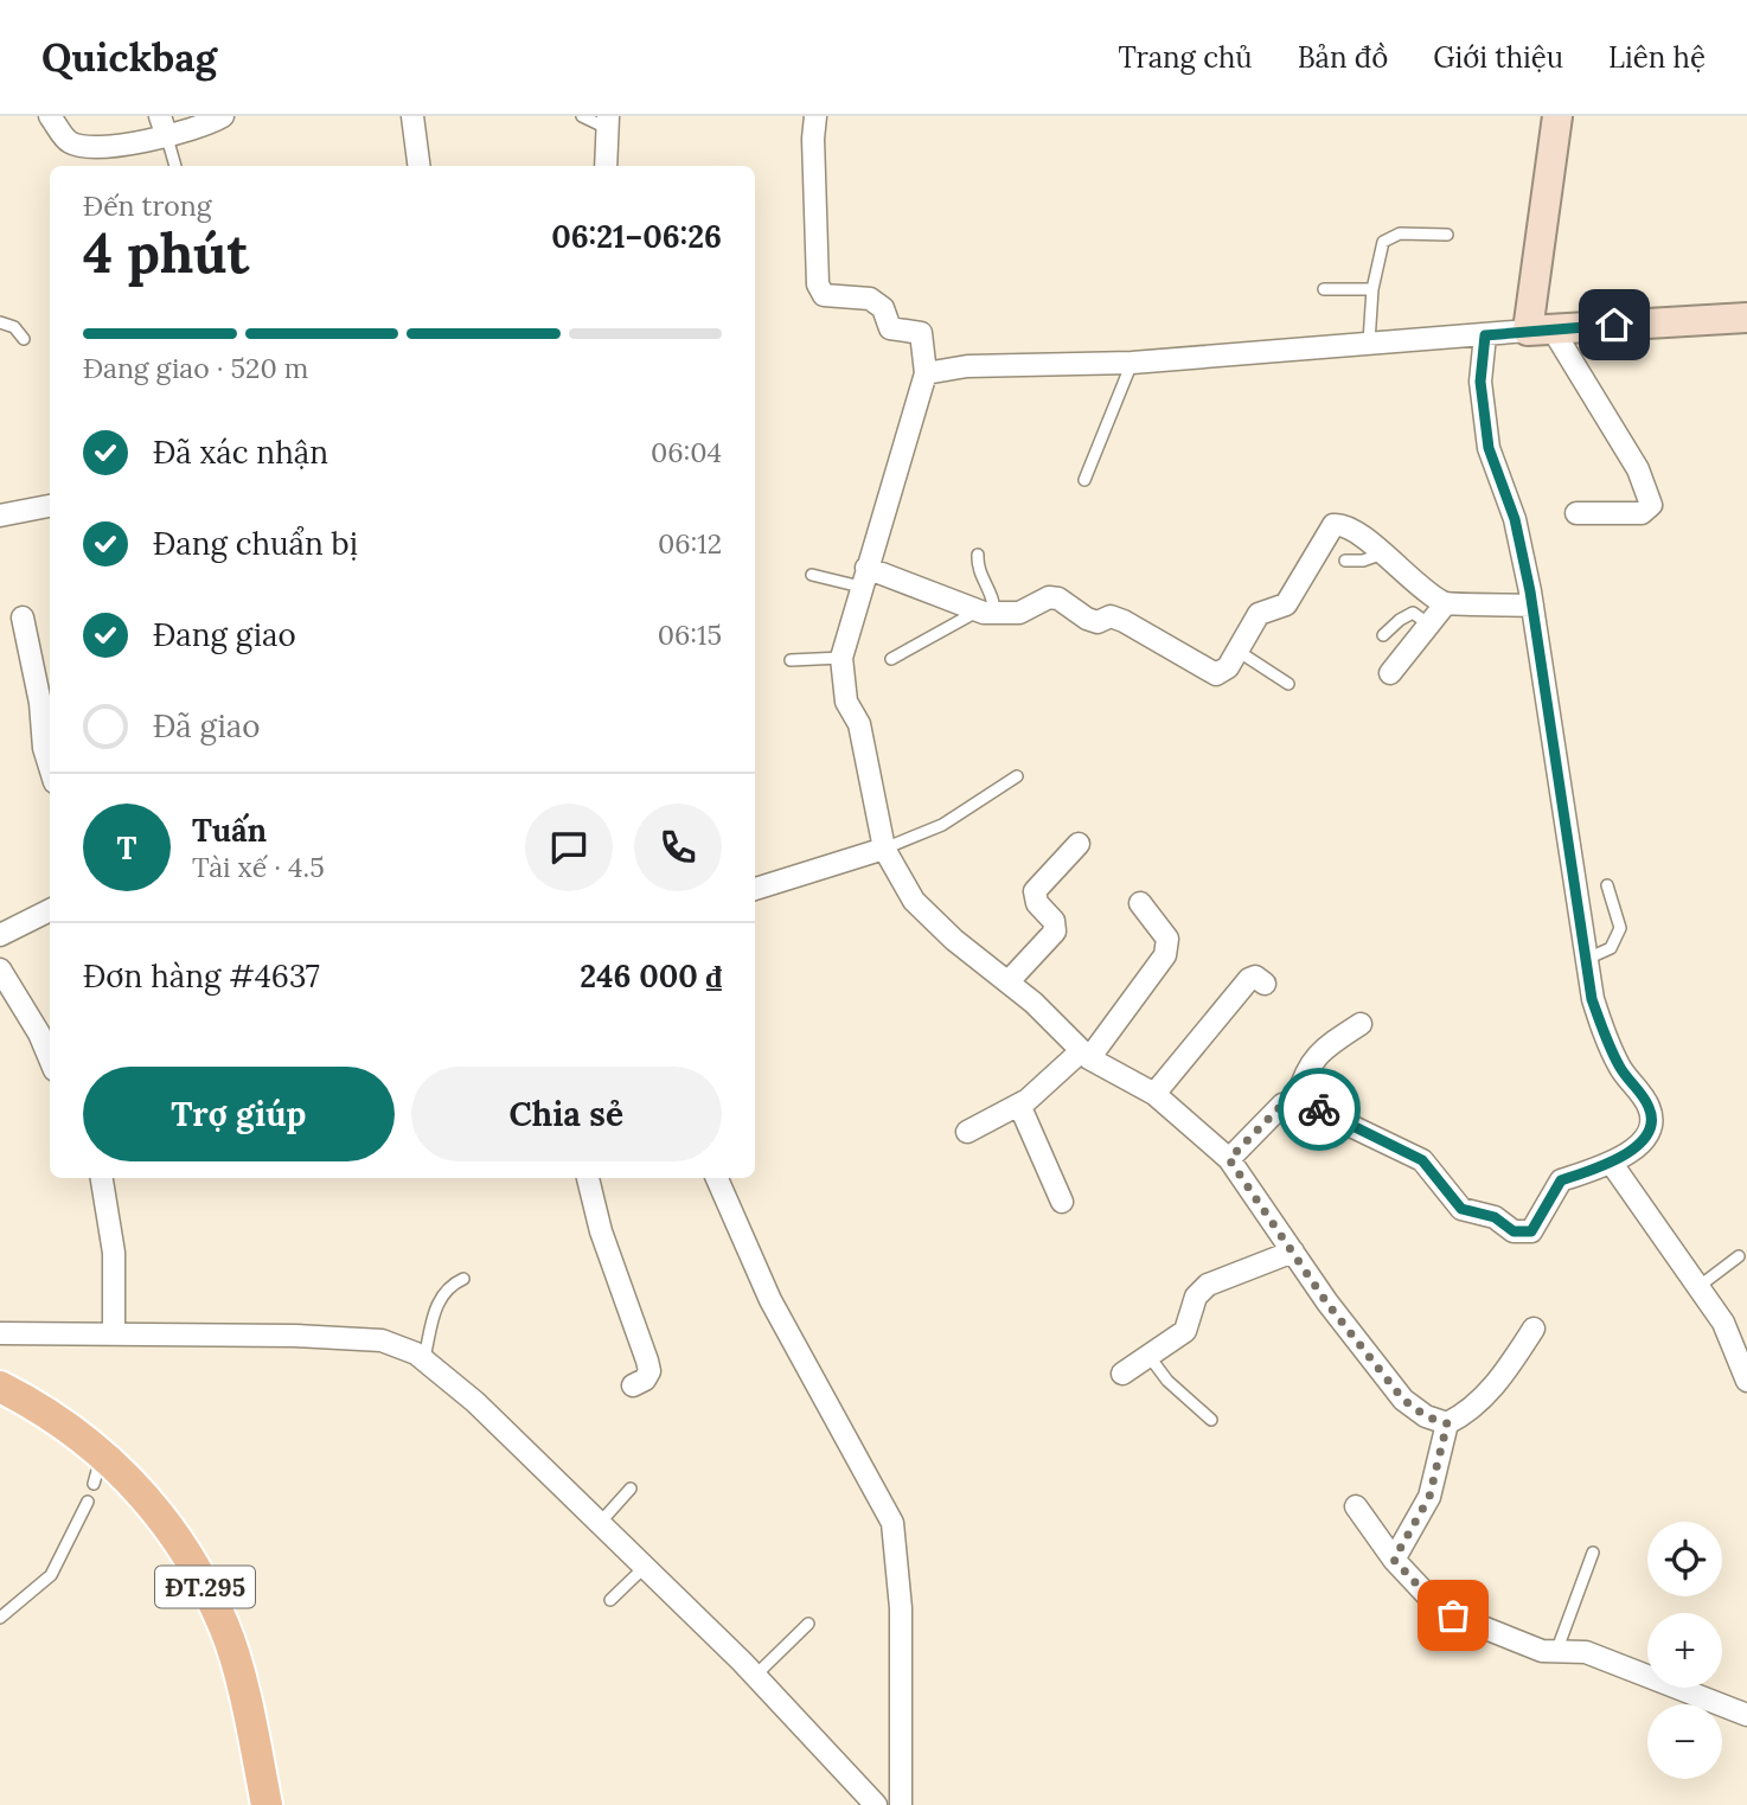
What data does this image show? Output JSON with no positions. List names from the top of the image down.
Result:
{
  "streets": {
    "main road": ["ĐT.295"]
  },
  "page": {
    "header": "Quickbag",
    "nav": [
      "Trang chủ",
      "Bản đồ",
      "Giới thiệu",
      "Liên hệ"
    ],
    "heading": ["4 phút", "Đến trong", "06:21–06:26"],
    "panel": [
      "Tuấn",
      "Tài xế · 4.5",
      "Đơn hàng #4637",
      "246 000 ₫"
    ],
    "bar": "Đang giao · 520 m",
    "list": [
      ["Đã xác nhận", "06:04"],
      ["Đang chuẩn bị", "06:12"],
      ["Đang giao", "06:15"],
      "Đã giao"
    ],
    "round": "T",
    "buttons": ["Trợ giúp", "Chia sẻ"],
    "map_buttons": ["+", "−"]
  }
}
